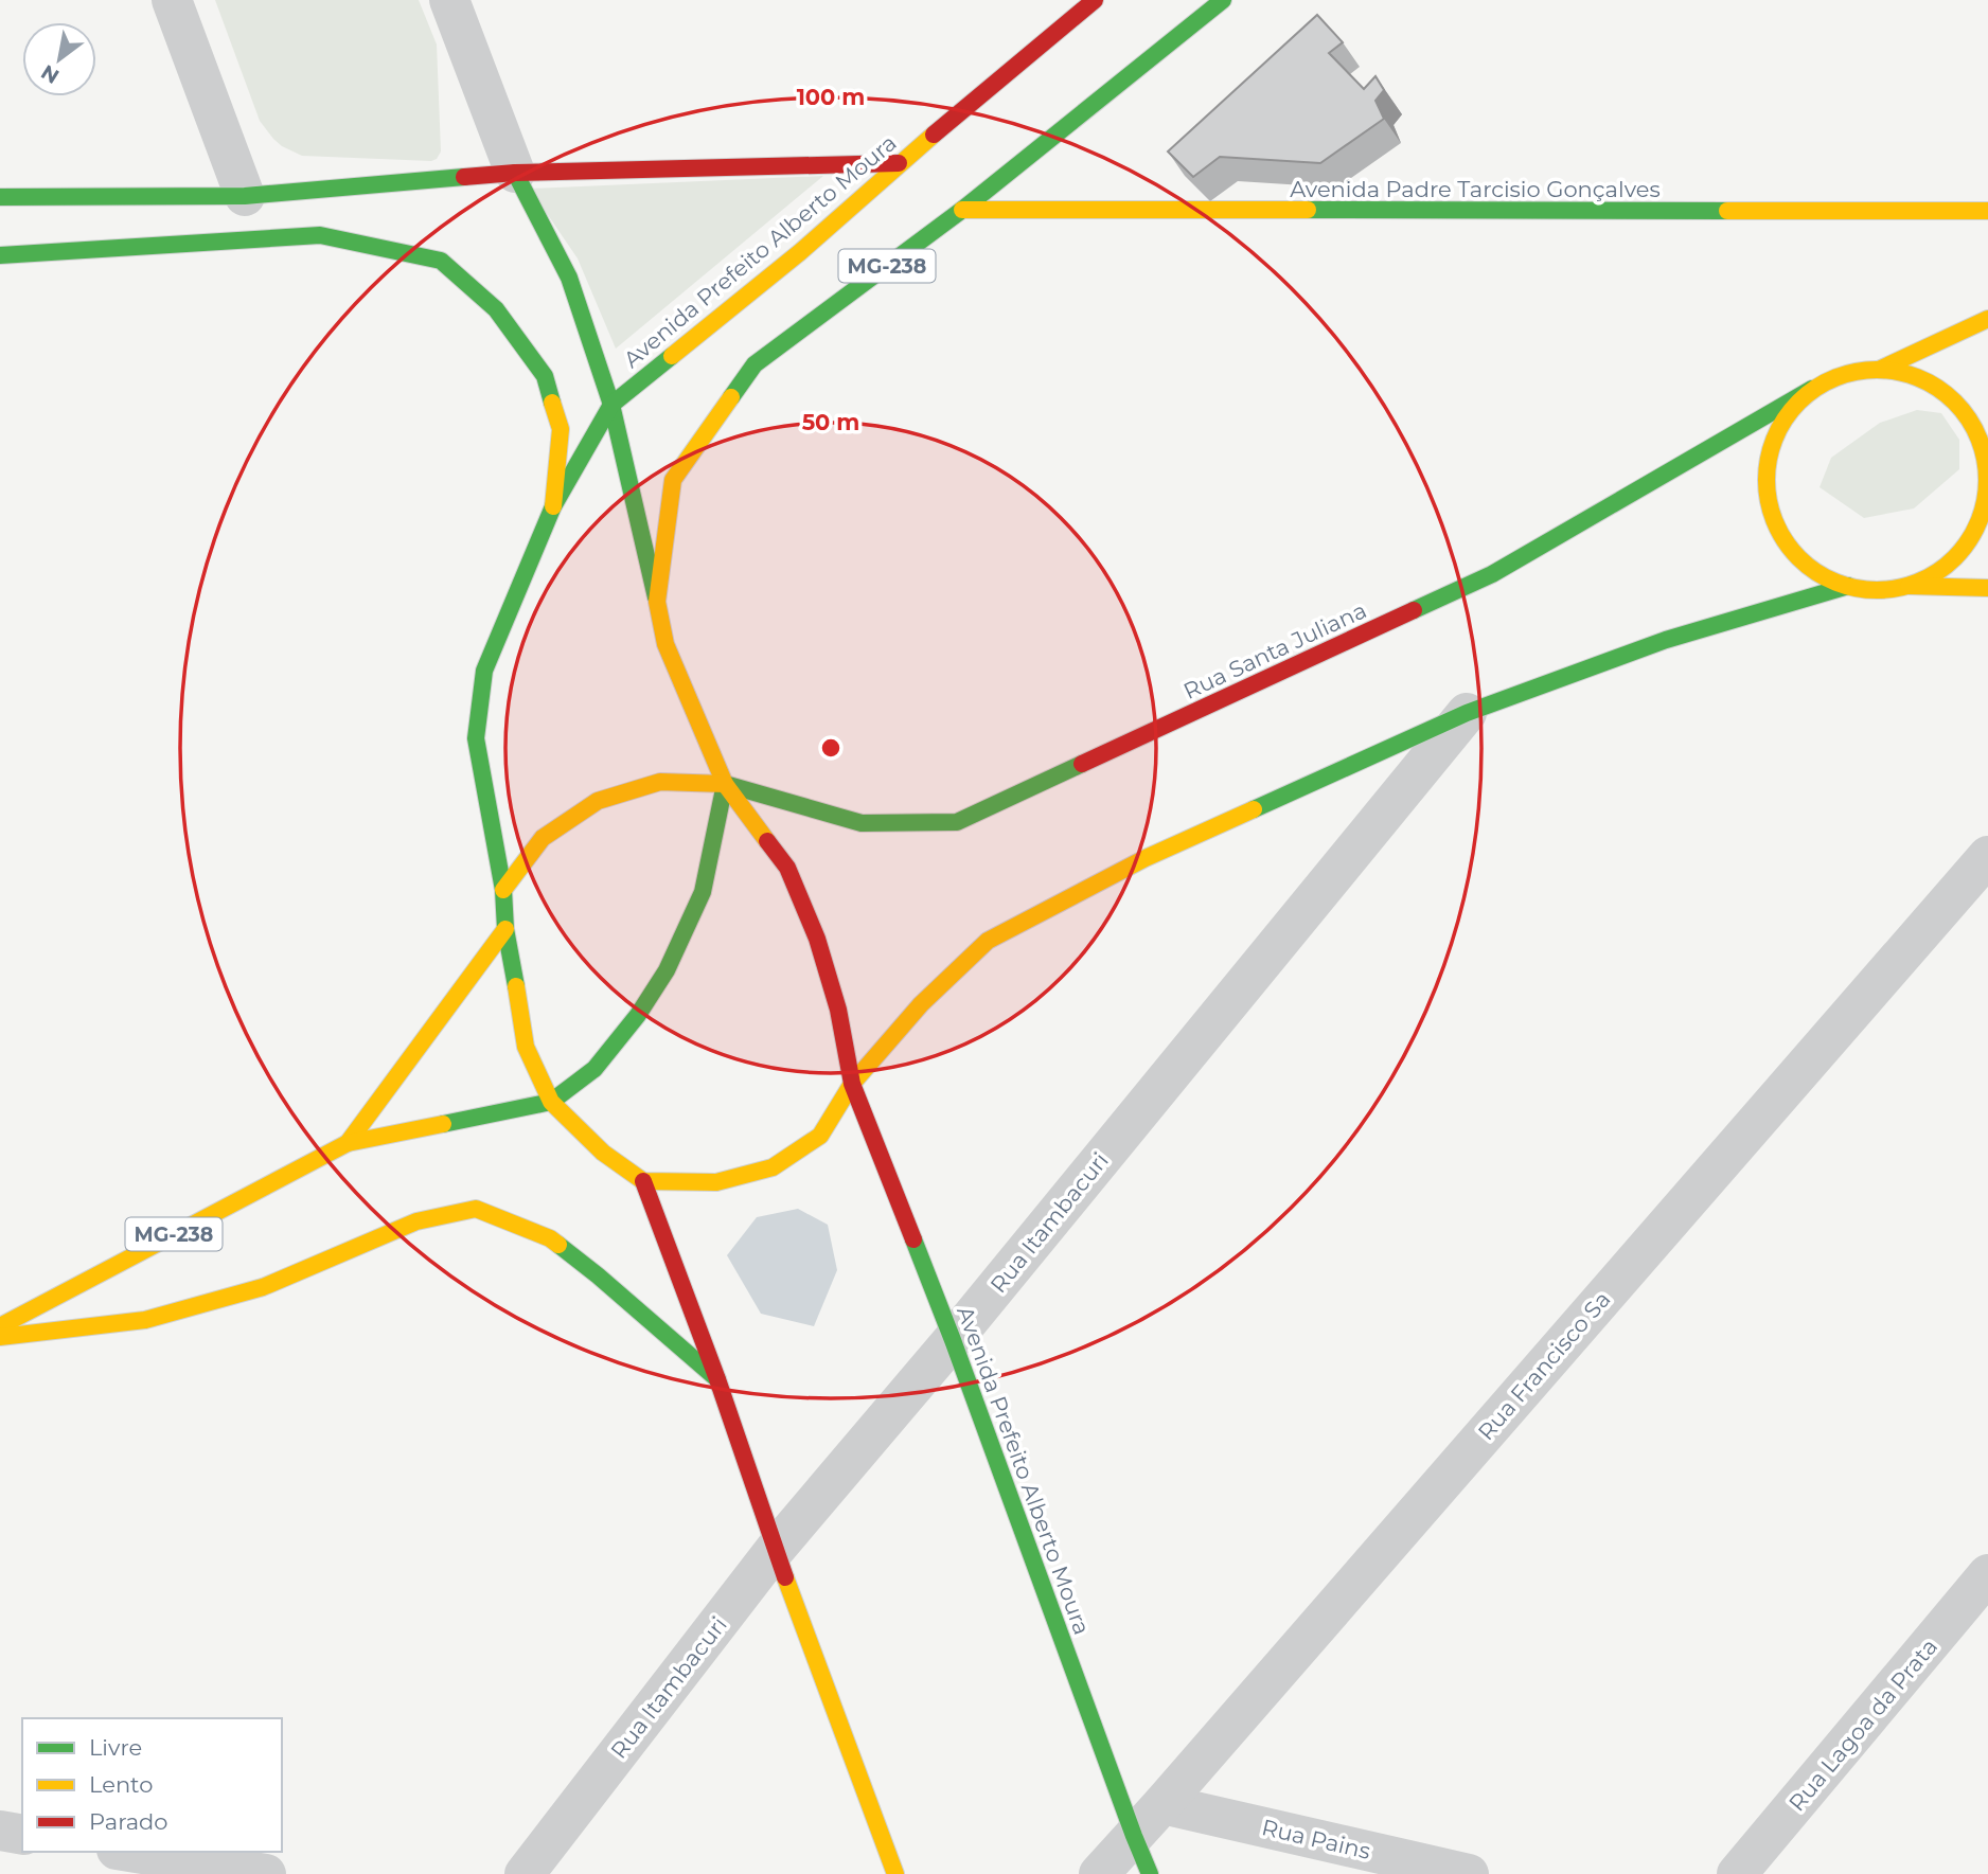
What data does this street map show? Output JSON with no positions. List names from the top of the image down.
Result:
{
  "streets": {
    "main road": [
      "Avenida Padre Tarcisio Gonçalves",
      "Avenida Prefeito Alberto Moura",
      "MG-238",
      "Rua Santa Juliana"
    ],
    "street": [
      "Rua Itambacuri",
      "Rua Francisco Sa",
      "Rua Lagoa da Prata",
      "Rua Pains"
    ]
  },
  "crossings": [
    ["Avenida Padre Tarcisio Gonçalves", "MG-238"],
    ["Avenida Prefeito Alberto Moura", "MG-238"],
    ["Avenida Prefeito Alberto Moura", "Rua Santa Juliana"],
    ["Avenida Prefeito Alberto Moura", "Rua Itambacuri"],
    ["Avenida Prefeito Alberto Moura", "Rua Francisco Sa"],
    ["MG-238", "Rua Santa Juliana"],
    ["Rua Francisco Sa", "Rua Pains"]
  ],
  "legend": ["Livre", "Lento", "Parado"],
  "north": "bottom left",
  "rings": ["100 m", "50 m"]
}
